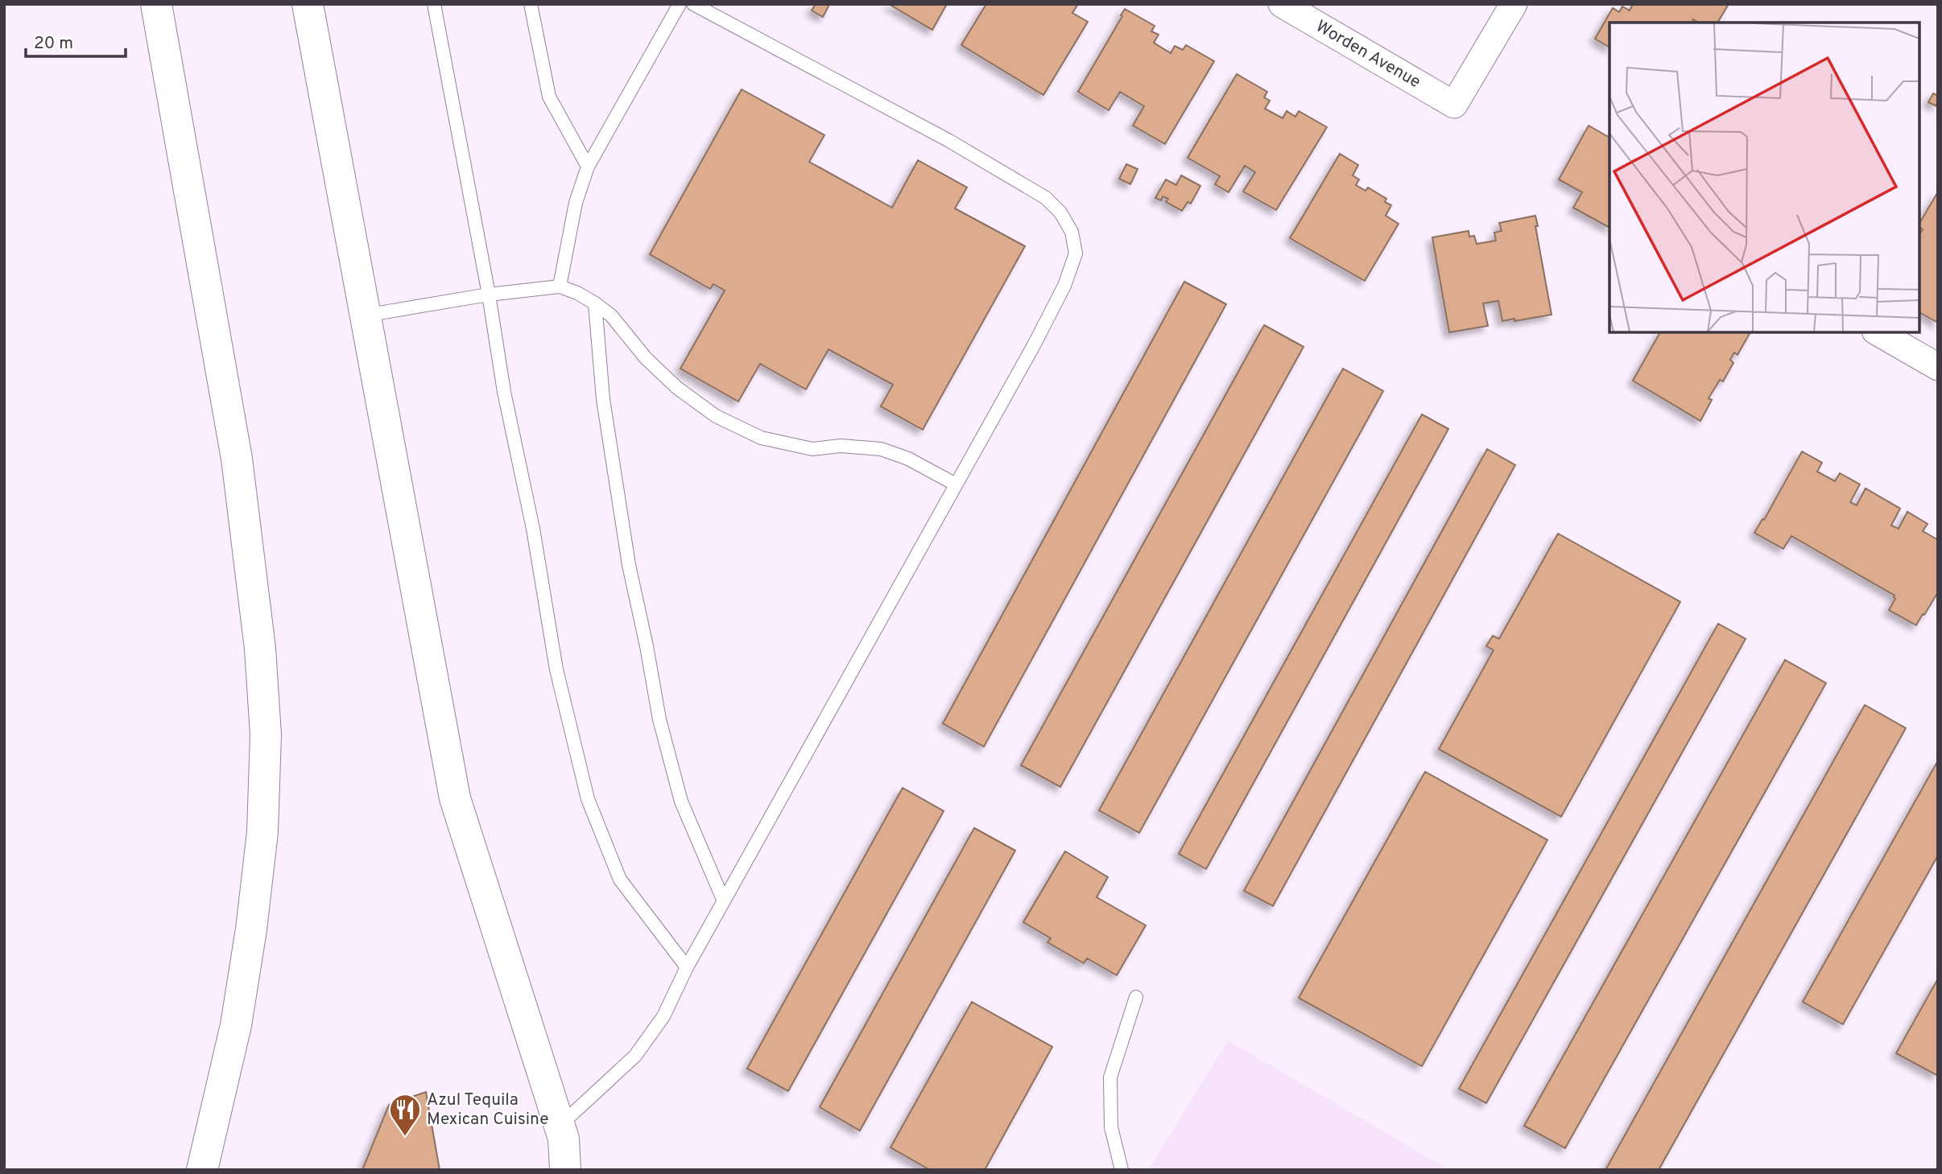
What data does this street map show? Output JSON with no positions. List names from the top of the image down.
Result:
{
  "streets": {
    "street": ["Worden Avenue"]
  },
  "places": {
    "restaurant": ["Azul Tequila Mexican Cuisine"]
  },
  "scale_bar": "20 m"
}
